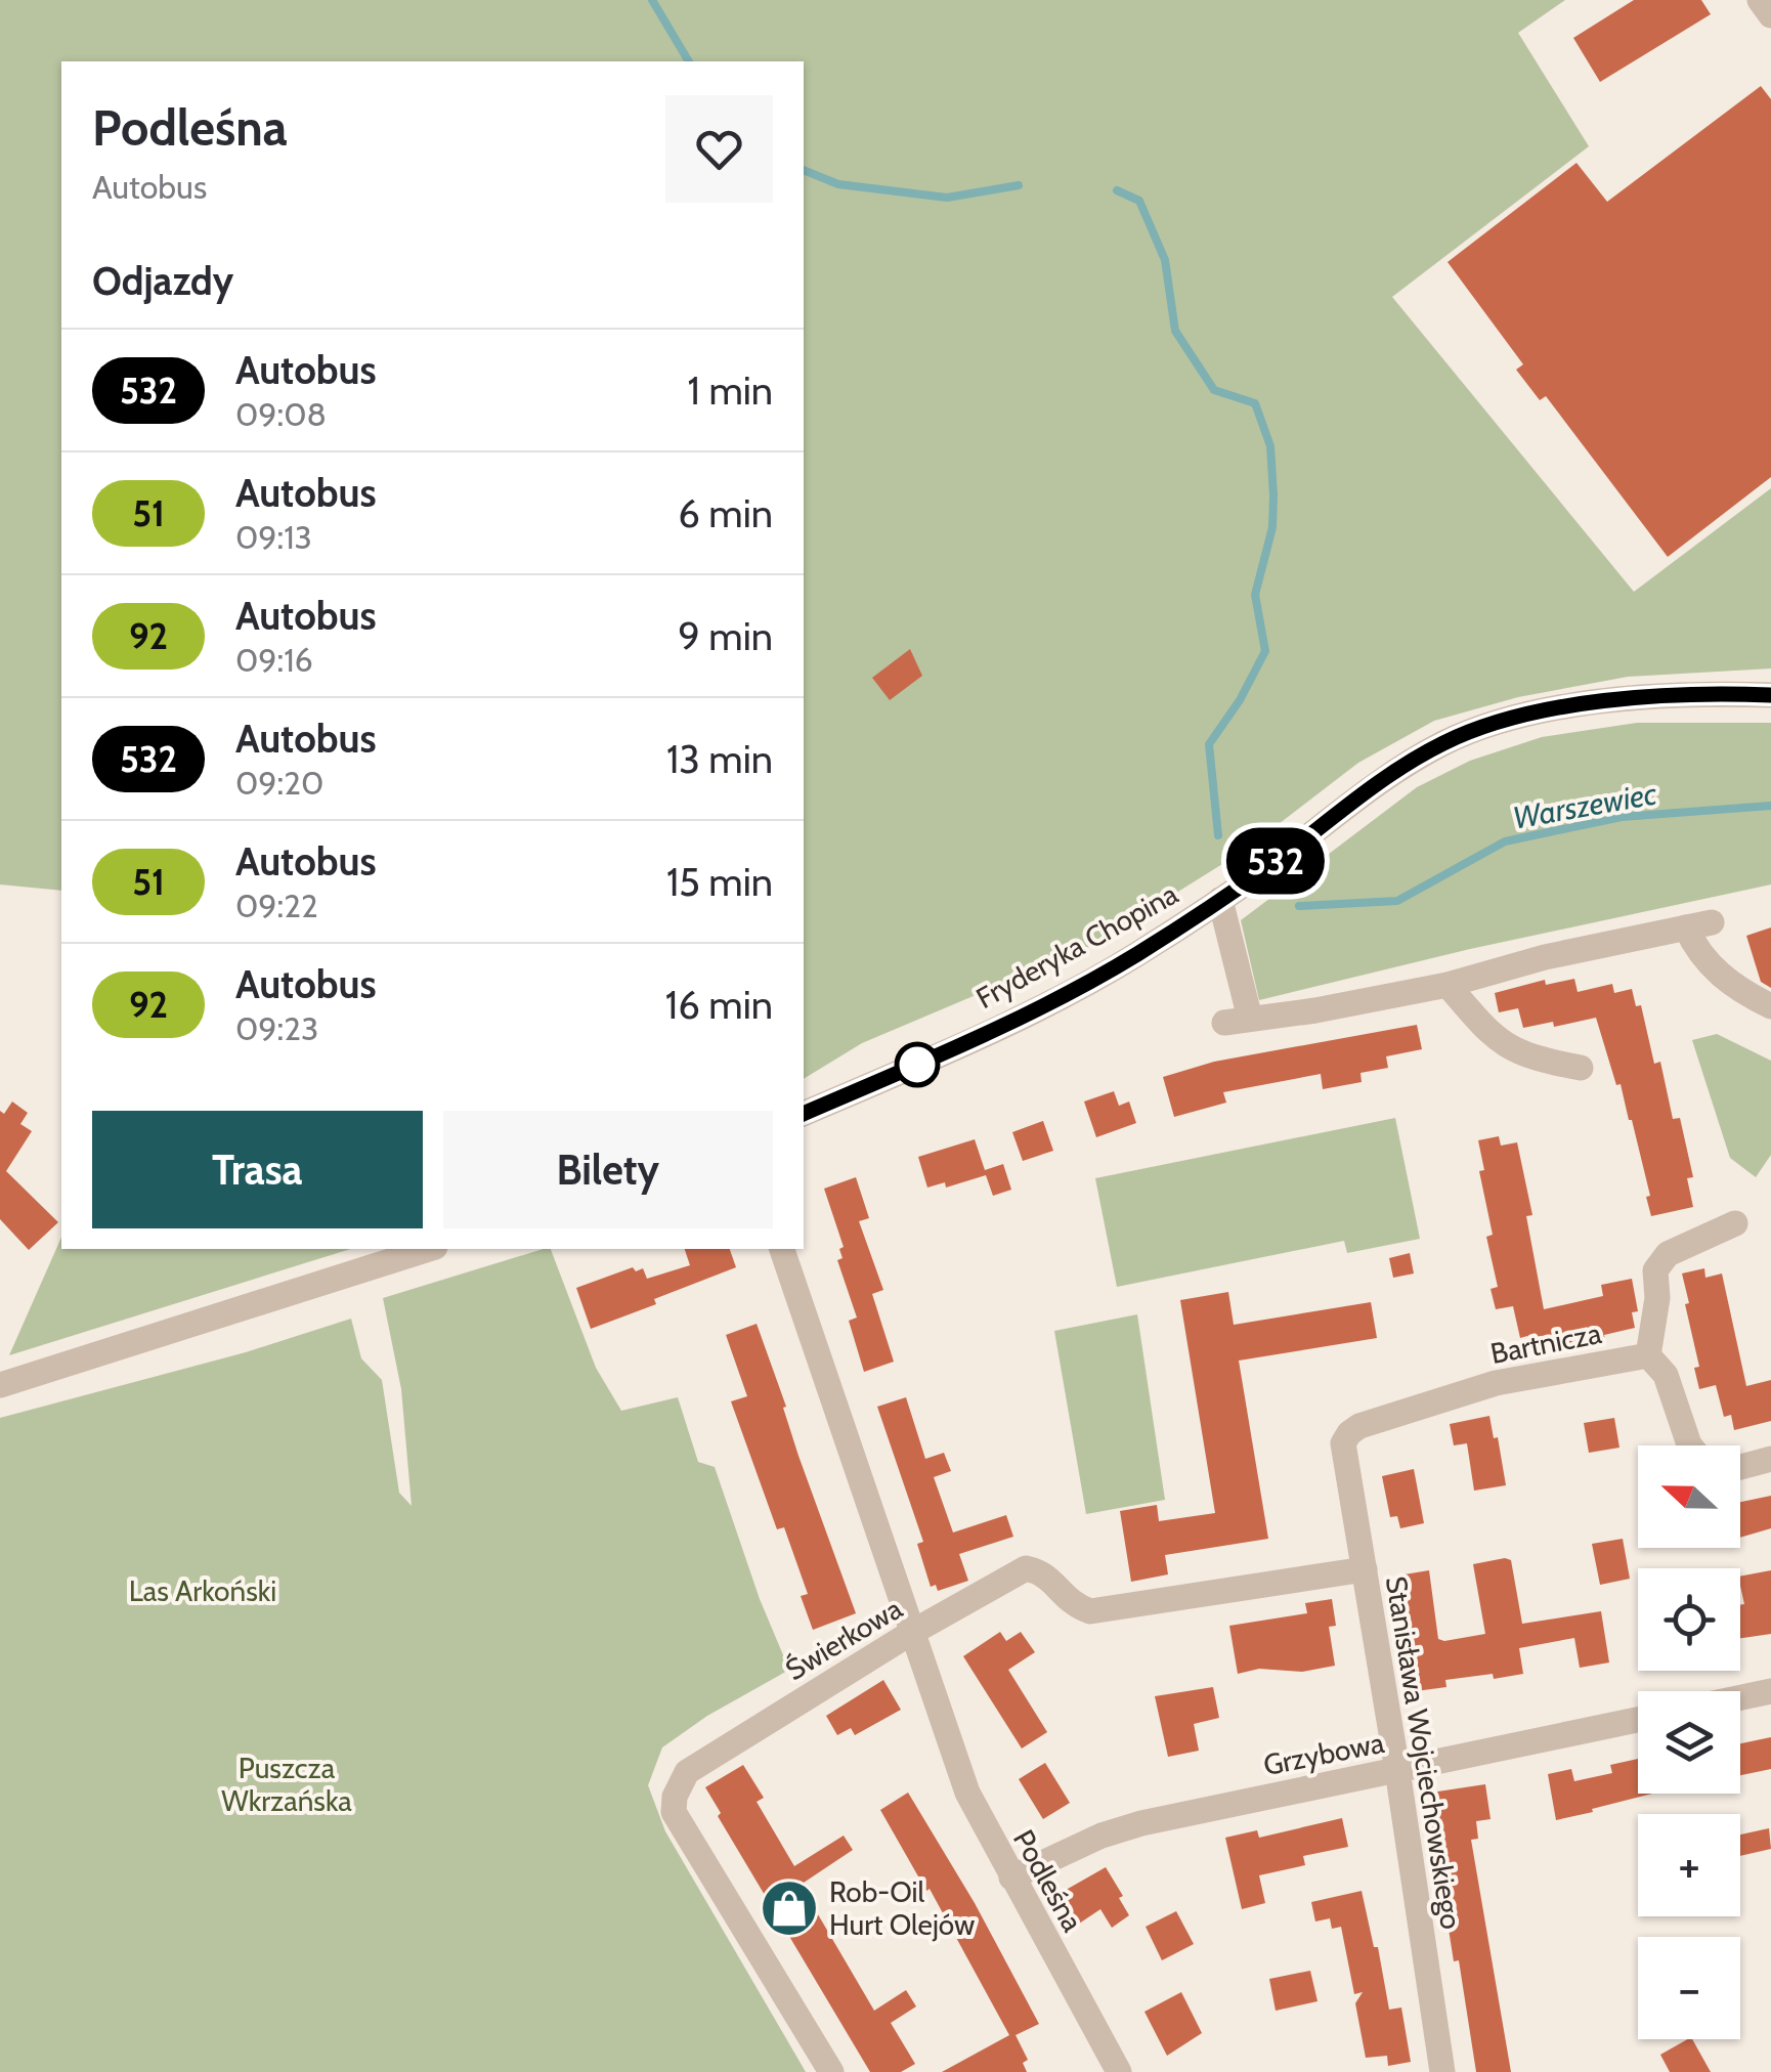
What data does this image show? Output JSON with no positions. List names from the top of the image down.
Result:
{
  "streets": {
    "street": [
      "Fryderyka Chopina",
      "Bartnicza",
      "Świerkowa",
      "Stanisława Wojciechowskiego",
      "Grzybowa",
      "Podleśna"
    ]
  },
  "crossings": [
    ["Bartnicza", "Stanisława Wojciechowskiego"],
    ["Świerkowa", "Stanisława Wojciechowskiego"],
    ["Świerkowa", "Podleśna"],
    ["Stanisława Wojciechowskiego", "Grzybowa"],
    ["Grzybowa", "Podleśna"]
  ],
  "water": ["Warszewiec"],
  "parks": ["Las Arkoński", "Puszcza Wkrzańska"],
  "places": {
    "shop": ["Rob-Oil Hurt Olejów"]
  },
  "lines": ["bus line 532"],
  "north": "left",
  "page": {
    "on_map": "532",
    "heading": [
      ["Podleśna", "Autobus"],
      "Odjazdy"
    ],
    "list": [
      {
        "mark": "532",
        "name": "Autobus",
        "note": "09:08",
        "value": "1 min"
      },
      {
        "mark": "51",
        "name": "Autobus",
        "note": "09:13",
        "value": "6 min"
      },
      {
        "mark": "92",
        "name": "Autobus",
        "note": "09:16",
        "value": "9 min"
      },
      {
        "mark": "532",
        "name": "Autobus",
        "note": "09:20",
        "value": "13 min"
      },
      {
        "mark": "51",
        "name": "Autobus",
        "note": "09:22",
        "value": "15 min"
      },
      {
        "mark": "92",
        "name": "Autobus",
        "note": "09:23",
        "value": "16 min"
      }
    ],
    "buttons": ["Trasa", "Bilety"],
    "map_buttons": ["+", "−"]
  }
}
